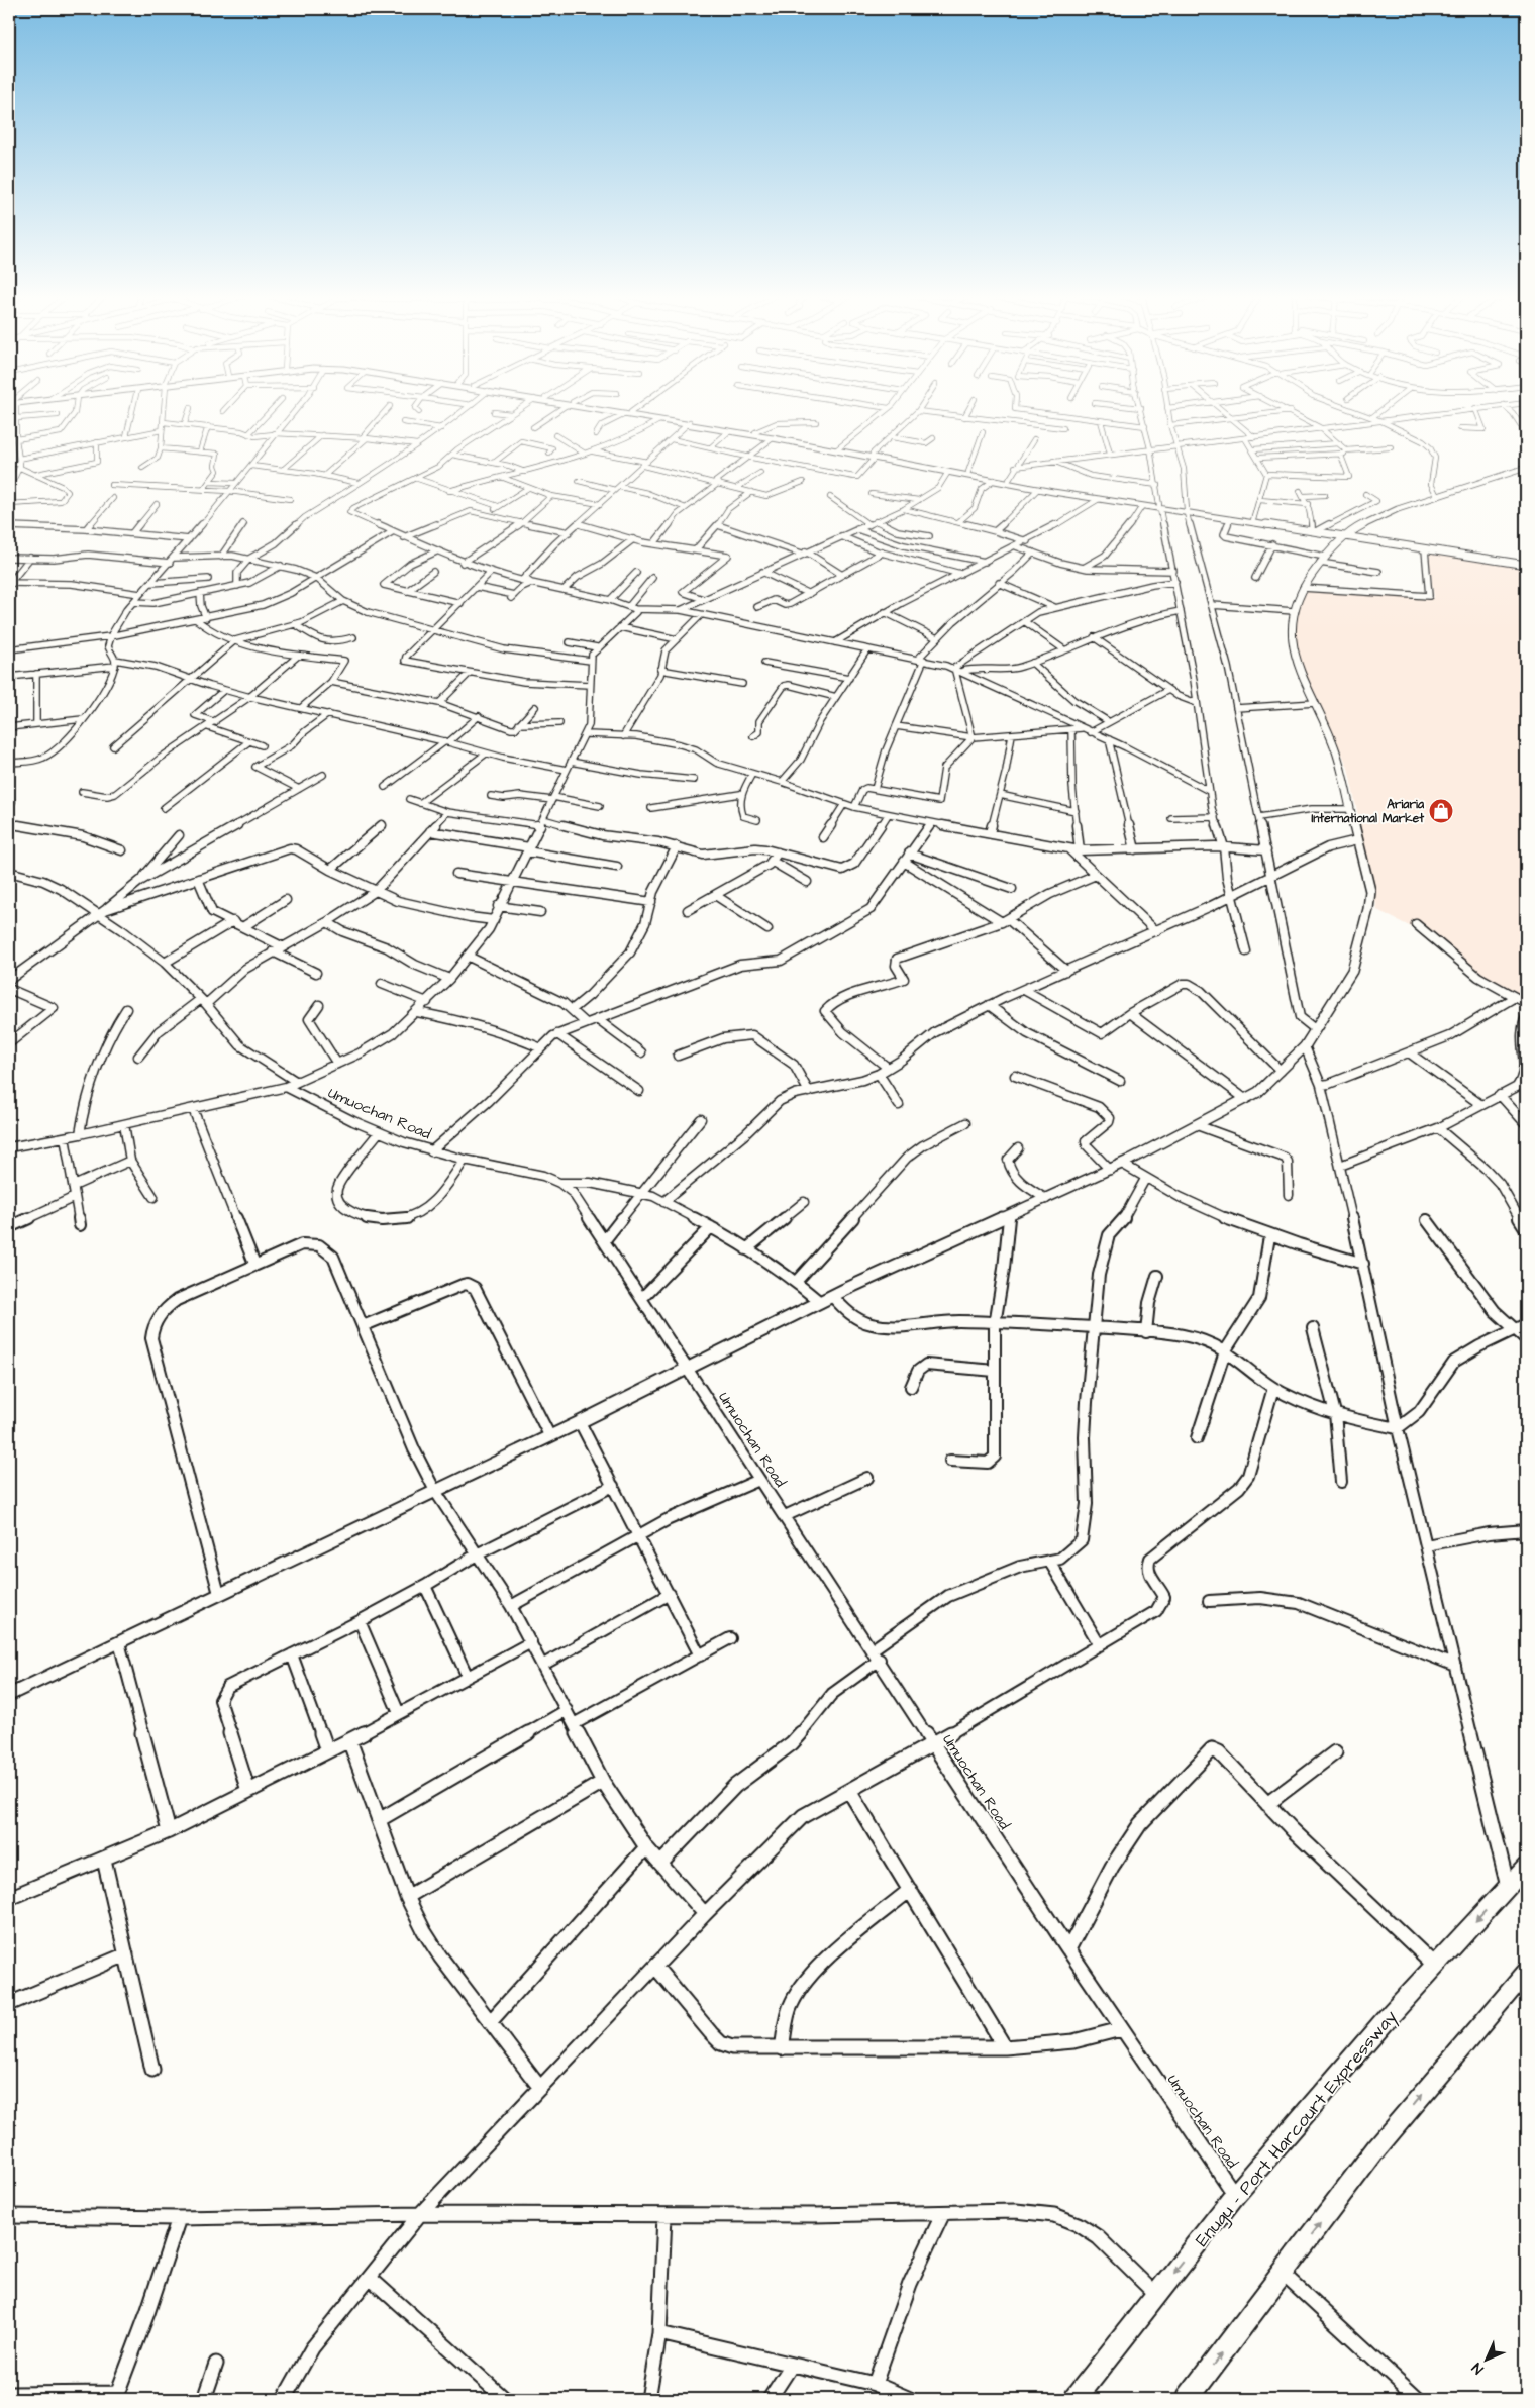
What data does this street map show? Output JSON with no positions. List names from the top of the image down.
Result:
{
  "streets": {
    "highway": ["Enugu - Port Harcourt Expressway"],
    "street": ["Umuochan Road"]
  },
  "crossings": [
    ["Umuochan Road", "Enugu - Port Harcourt Expressway"]
  ],
  "places": {
    "shop": ["Ariaria International Market"]
  },
  "north": "bottom left"
}
